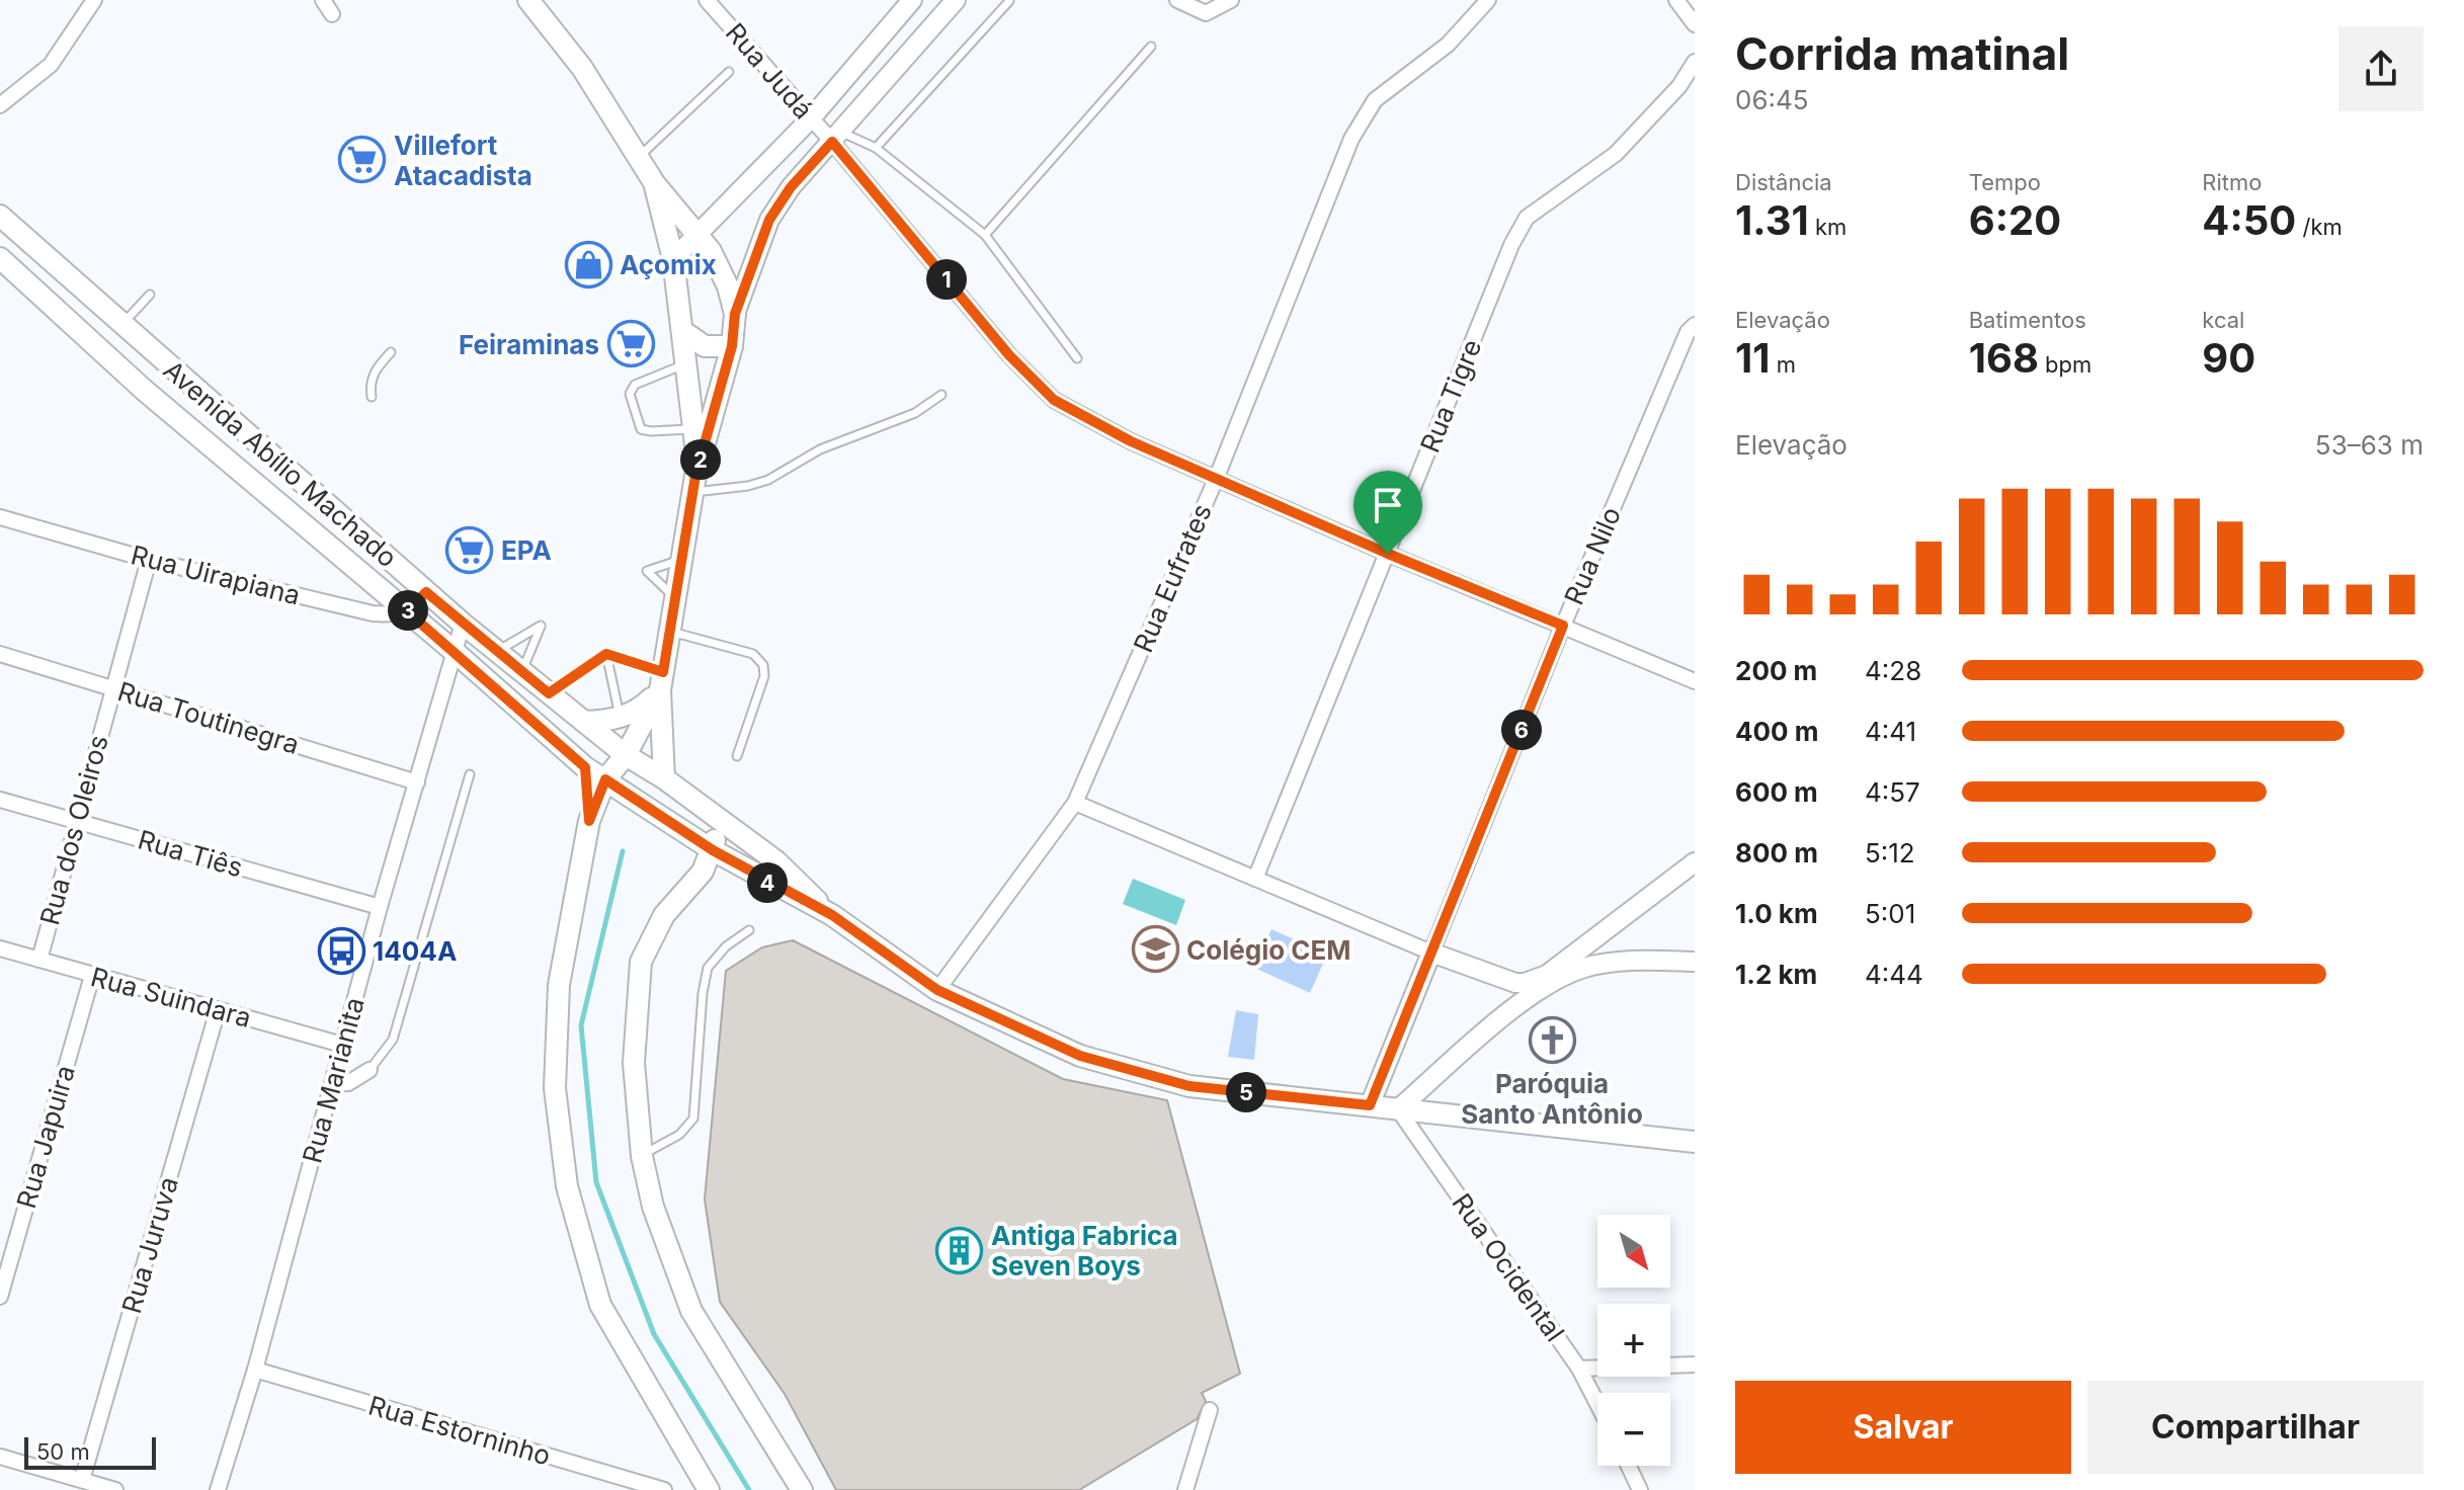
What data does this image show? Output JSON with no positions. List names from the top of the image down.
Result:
{
  "streets": {
    "main road": ["Avenida Abílio Machado"],
    "street": [
      "Rua Judá",
      "Rua Tigre",
      "Rua Nilo",
      "Rua Uirapiana",
      "Rua Eufrates",
      "Rua Toutinegra",
      "Rua dos Oleiros",
      "Rua Tiês",
      "Rua Suindara",
      "Rua Marianita",
      "Rua Japuira",
      "Rua Juruva",
      "Rua Ocidental",
      "Rua Estorninho"
    ]
  },
  "crossings": [
    ["Rua Judá", "Rua Tigre"],
    ["Rua Judá", "Rua Nilo"],
    ["Rua Judá", "Rua Eufrates"],
    ["Avenida Abílio Machado", "Rua Nilo"],
    ["Avenida Abílio Machado", "Rua Uirapiana"],
    ["Avenida Abílio Machado", "Rua Eufrates"],
    ["Avenida Abílio Machado", "Rua Marianita"],
    ["Avenida Abílio Machado", "Rua Ocidental"],
    ["Rua Uirapiana", "Rua dos Oleiros"],
    ["Rua Toutinegra", "Rua dos Oleiros"],
    ["Rua Toutinegra", "Rua Marianita"],
    ["Rua dos Oleiros", "Rua Tiês"],
    ["Rua dos Oleiros", "Rua Suindara"],
    ["Rua Tiês", "Rua Marianita"],
    ["Rua Suindara", "Rua Marianita"],
    ["Rua Suindara", "Rua Japuira"],
    ["Rua Suindara", "Rua Juruva"],
    ["Rua Marianita", "Rua Estorninho"]
  ],
  "places": {
    "supermarket": ["Villefort Atacadista", "Feiraminas", "EPA"],
    "shop": ["Açomix"],
    "school or university": ["Colégio CEM"],
    "bus stop": ["1404A"],
    "church": ["Paróquia Santo Antônio"],
    "building": ["Antiga Fabrica Seven Boys"]
  },
  "scale_bar": "50 m",
  "north": "bottom right",
  "page": {
    "heading": ["Corrida matinal", "06:45"],
    "stats": [
      ["Distância", "1.31 km"],
      ["Tempo", "6:20"],
      ["Ritmo", "4:50 /km"],
      ["Elevação", "11 m"],
      ["Batimentos", "168 bpm"],
      ["kcal", "90"]
    ],
    "pins": [
      "1",
      "2",
      "3",
      "6",
      "4",
      "5"
    ],
    "chart": ["Elevação", "53–63 m"],
    "list": [
      {
        "name": "200 m",
        "note": "4:28"
      },
      {
        "name": "400 m",
        "note": "4:41"
      },
      {
        "name": "600 m",
        "note": "4:57"
      },
      {
        "name": "800 m",
        "note": "5:12"
      },
      {
        "name": "1.0 km",
        "note": "5:01"
      },
      {
        "name": "1.2 km",
        "note": "4:44"
      }
    ],
    "map_buttons": ["+", "−"],
    "buttons": ["Salvar", "Compartilhar"],
    "scale": "50 m"
  }
}
